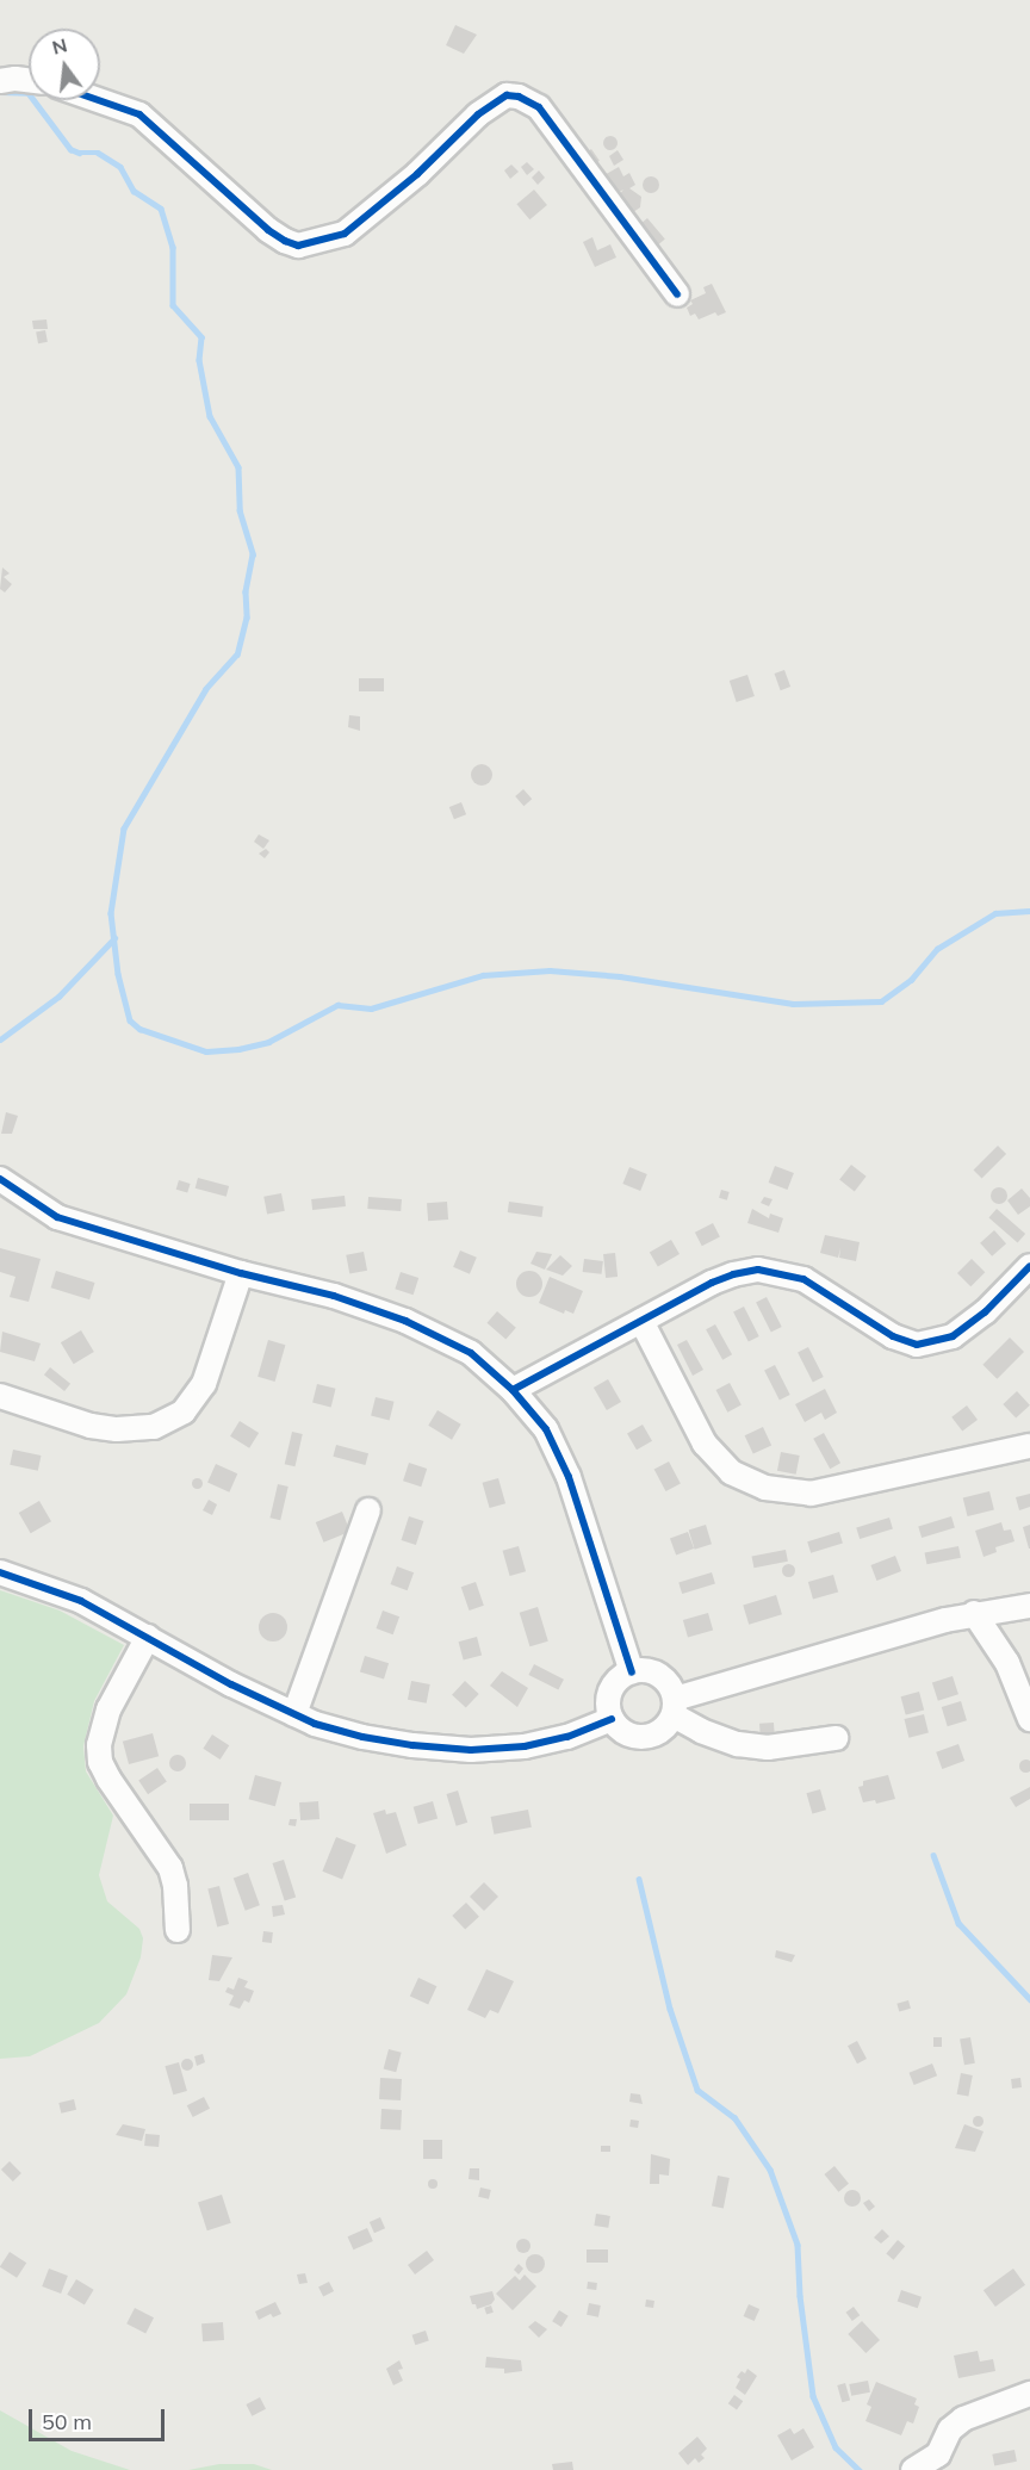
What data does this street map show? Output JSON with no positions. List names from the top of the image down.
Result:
{
  "scale_bar": "50 m",
  "north": "top"
}
